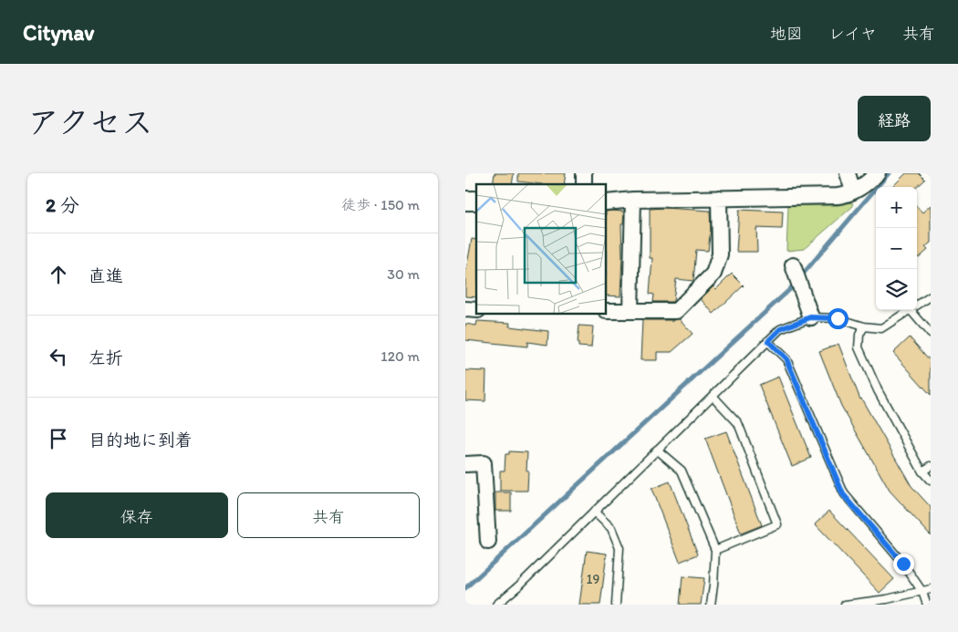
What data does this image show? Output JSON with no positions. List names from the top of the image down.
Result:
{
  "house_numbers": ["19"],
  "page": {
    "header": "Citynav",
    "nav": ["地図", "レイヤ", "共有"],
    "title": "アクセス",
    "buttons": [
      "経路",
      ["保存", "共有"]
    ],
    "heading": ["2 分", "徒歩 · 150 m"],
    "map_buttons": ["+", "−"],
    "list": [
      ["直進", "30 m"],
      ["左折", "120 m"],
      "目的地に到着"
    ]
  }
}
